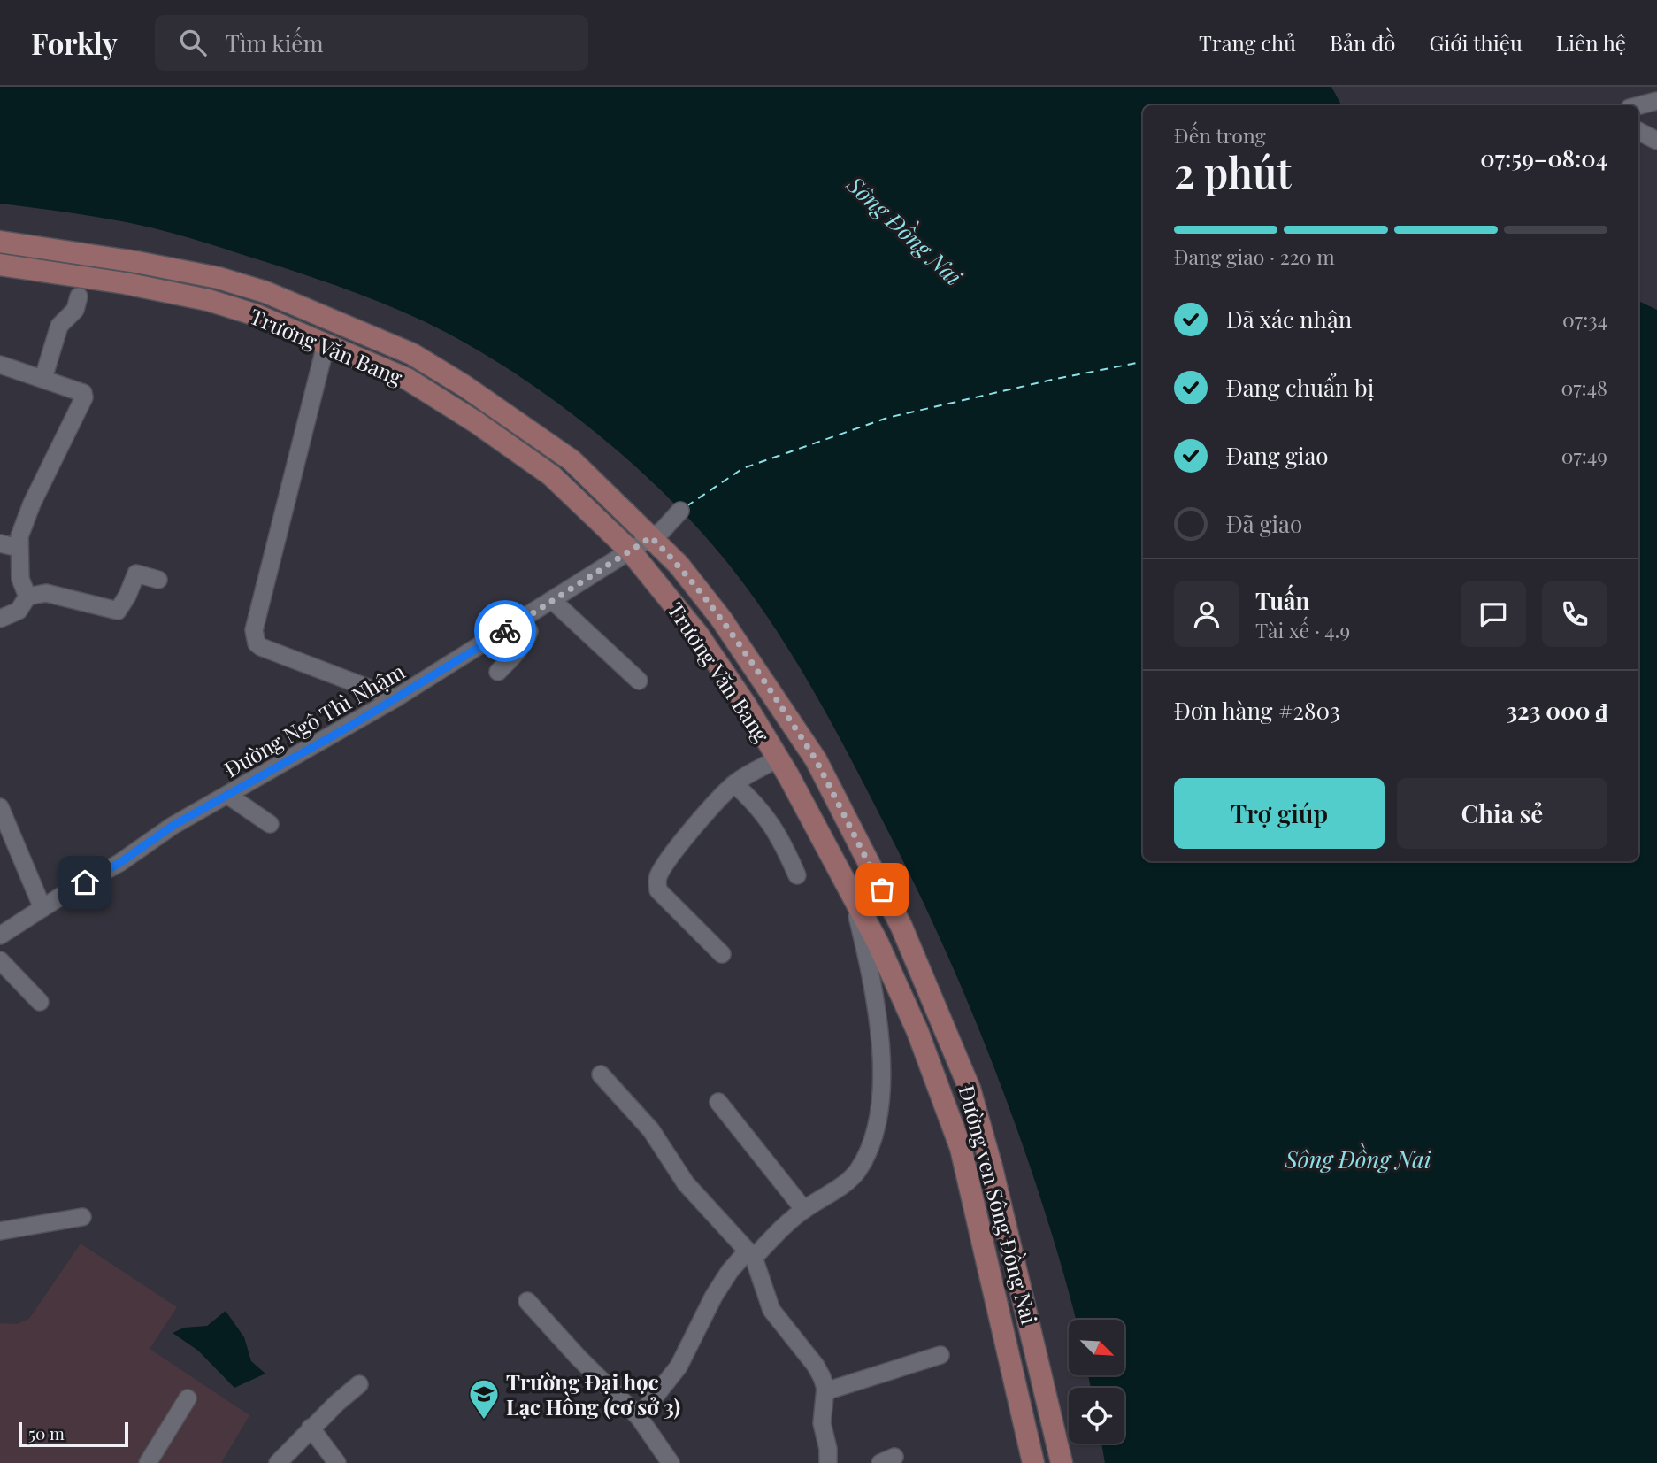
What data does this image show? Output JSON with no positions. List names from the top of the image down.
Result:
{
  "streets": {
    "main road": ["Trương Văn Bang", "Đường ven Sông Đồng Nai"],
    "street": ["Đường Ngô Thì Nhậm"]
  },
  "crossings": [
    ["Trương Văn Bang", "Đường Ngô Thì Nhậm"],
    ["Đường Ngô Thì Nhậm", "Đường ven Sông Đồng Nai"]
  ],
  "water": ["Sông Đồng Nai"],
  "places": {
    "school or university": ["Trường Đại học Lạc Hồng (cơ sở 3)"]
  },
  "scale_bar": "50 m",
  "north": "bottom right",
  "page": {
    "header": "Forkly",
    "search": "Tìm kiếm",
    "nav": [
      "Trang chủ",
      "Bản đồ",
      "Giới thiệu",
      "Liên hệ"
    ],
    "heading": ["2 phút", "Đến trong", "07:59–08:04"],
    "panel": [
      "Tuấn",
      "Tài xế · 4.9",
      "Đơn hàng #2803",
      "323 000 ₫"
    ],
    "bar": "Đang giao · 220 m",
    "list": [
      ["Đã xác nhận", "07:34"],
      ["Đang chuẩn bị", "07:48"],
      ["Đang giao", "07:49"],
      "Đã giao"
    ],
    "buttons": ["Trợ giúp", "Chia sẻ"],
    "scale": "50 m"
  }
}
